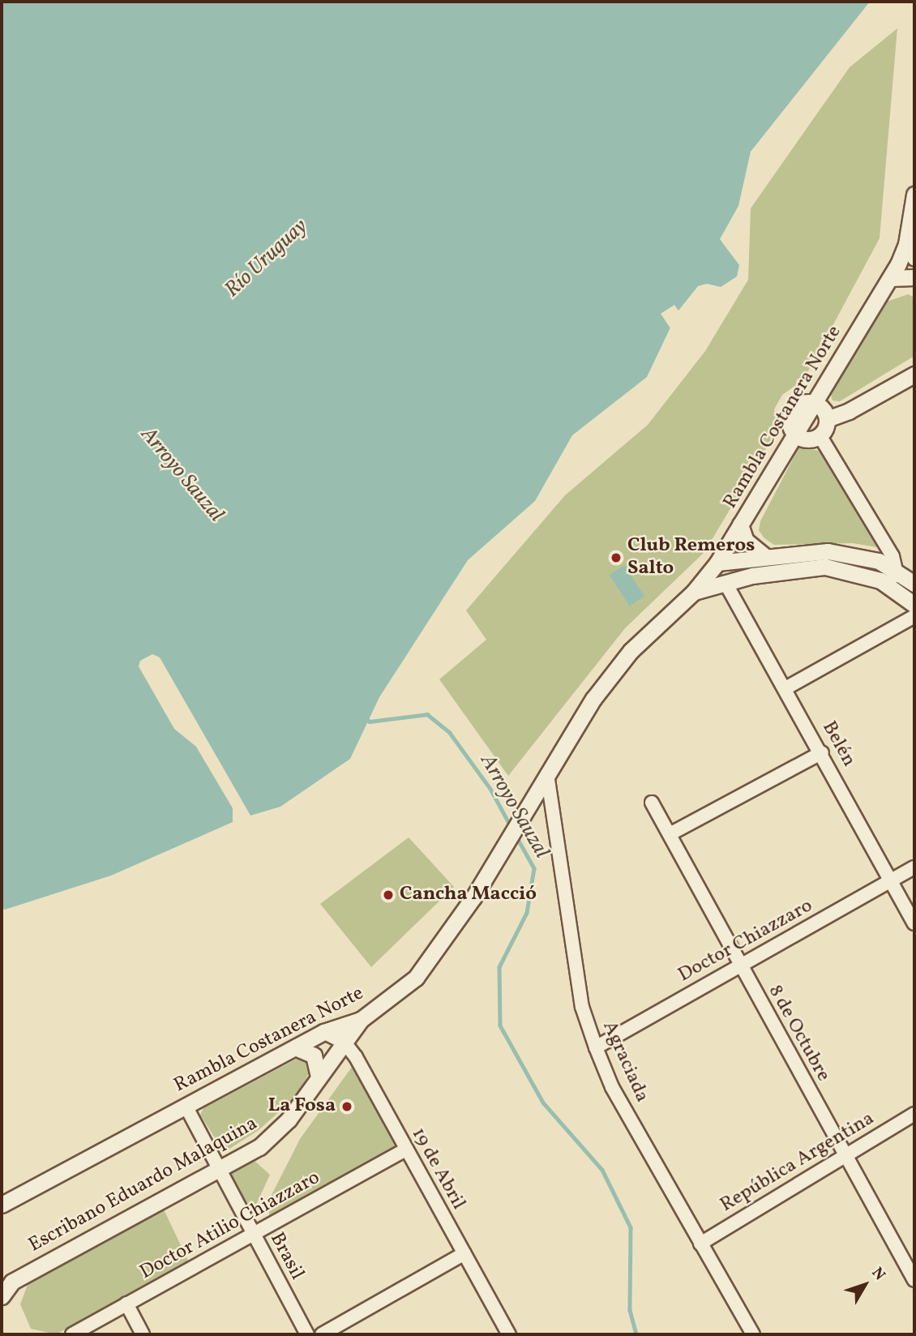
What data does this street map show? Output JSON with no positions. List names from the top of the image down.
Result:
{
  "streets": {
    "street": [
      "Rambla Costanera Norte",
      "Belén",
      "Doctor Chiazzaro",
      "8 de Octubre",
      "Agraciada",
      "República Argentina",
      "19 de Abril",
      "Escribano Eduardo Malaquina",
      "Doctor Atilio Chiazzaro",
      "Brasil"
    ]
  },
  "crossings": [
    ["Rambla Costanera Norte", "Agraciada"],
    ["Rambla Costanera Norte", "19 de Abril"],
    ["Rambla Costanera Norte", "Escribano Eduardo Malaquina"],
    ["Rambla Costanera Norte", "Brasil"],
    ["Belén", "Doctor Chiazzaro"],
    ["Doctor Chiazzaro", "8 de Octubre"],
    ["Doctor Chiazzaro", "Agraciada"],
    ["8 de Octubre", "República Argentina"],
    ["Agraciada", "República Argentina"],
    ["19 de Abril", "Escribano Eduardo Malaquina"],
    ["19 de Abril", "Doctor Atilio Chiazzaro"],
    ["Escribano Eduardo Malaquina", "Brasil"],
    ["Doctor Atilio Chiazzaro", "Brasil"]
  ],
  "water": ["Río Uruguay", "Arroyo Sauzal"],
  "places": ["Club Remeros Salto", "Cancha Macció", "La Fosa"],
  "north": "top right"
}
